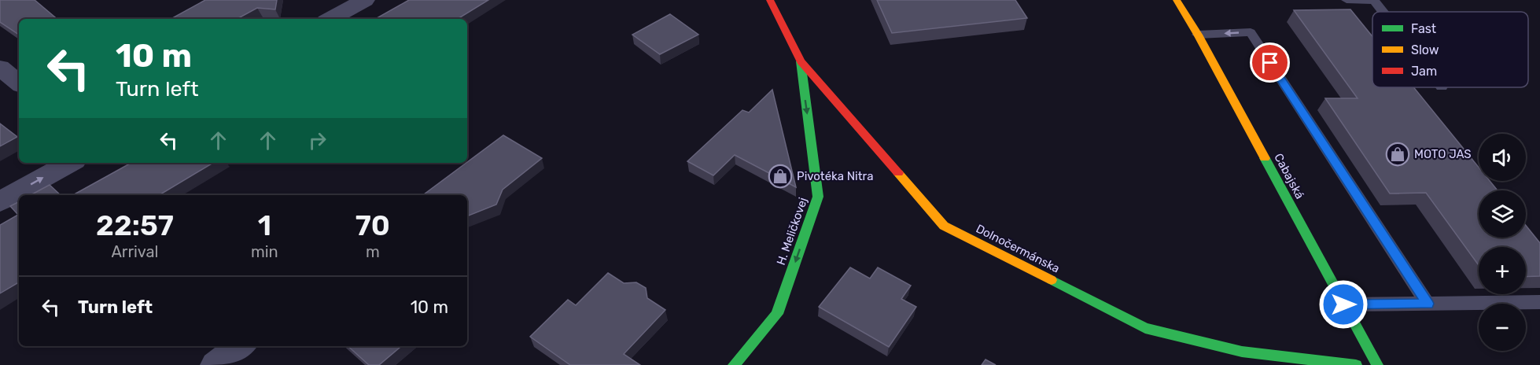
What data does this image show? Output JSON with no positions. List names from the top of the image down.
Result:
{
  "streets": {
    "street": ["Cabajská", "H. Meličkovej", "Dolnočermánska"]
  },
  "crossings": [
    ["H. Meličkovej", "Dolnočermánska"]
  ],
  "one_way": ["H. Meličkovej"],
  "places": {
    "shop": ["MOTO JAS", "Pivotéka Nitra"]
  },
  "legend": ["Fast", "Slow", "Jam"],
  "page": {
    "turn": ["10 m", "Turn left"],
    "map_buttons": ["+", "−"],
    "eta": [
      "22:57",
      "Arrival",
      "1",
      "min",
      "70",
      "m"
    ],
    "list": [
      {
        "name": "Turn left",
        "value": "10 m"
      }
    ]
  }
}
